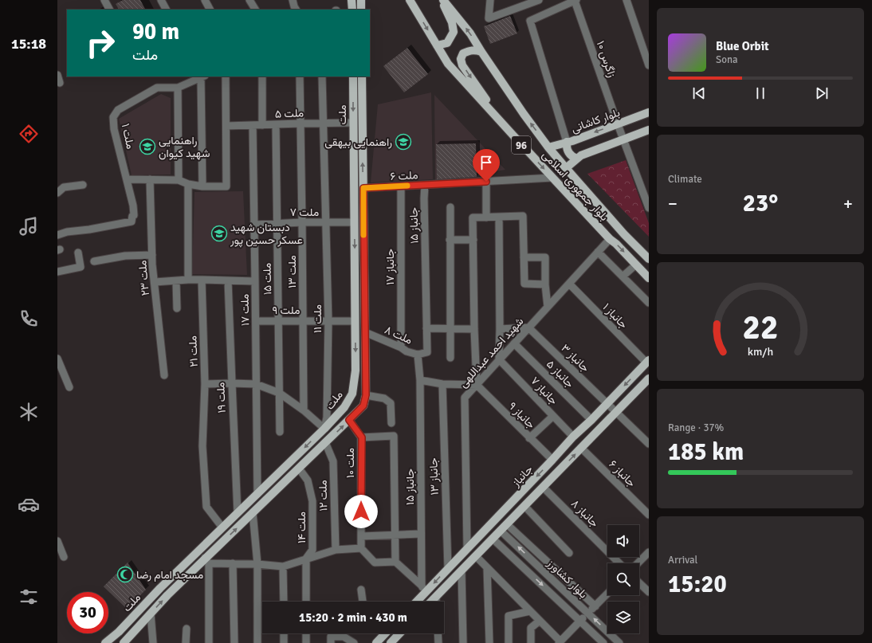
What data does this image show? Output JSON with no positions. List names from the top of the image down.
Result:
{
  "streets": {
    "main road": [
      "ملت",
      "بلوار کاشانی",
      "96",
      "بلوار جمهوری اسلامی",
      "جانباز"
    ],
    "street": [
      "زاگرس ۱۰",
      "ملت ۵",
      "ملت ۱",
      "ملت ۶",
      "ملت ۷",
      "جانباز ۱۵",
      "جانباز ۱۷",
      "ملت ۱۳",
      "ملت ۲۳",
      "ملت ۱۵",
      "ملت ۱۷",
      "ملت ۹",
      "جانباز ۱",
      "ملت ۱۱",
      "ملت ۸",
      "ملت ۲۱",
      "شهید احمد عبداللهی",
      "جانباز ۳",
      "جانباز ۵",
      "جانباز ۷",
      "ملت ۱۹",
      "جانباز ۹",
      "ملت ۱۰",
      "جانباز ۶",
      "جانباز ۱۳",
      "ملت ۱۲",
      "جانباز ۸",
      "ملت ۱۴",
      "بلوار کشاورز"
    ]
  },
  "crossings": [
    ["زاگرس ۱۰", "بلوار کاشانی"],
    ["ملت ۵", "ملت"],
    ["ملت ۵", "ملت ۱۳"],
    ["ملت ۵", "ملت ۱۵"],
    ["ملت ۵", "ملت ۱۷"],
    ["ملت ۵", "ملت ۱۱"],
    ["ملت", "ملت ۶"],
    ["ملت", "ملت ۷"],
    ["ملت", "ملت ۱۷"],
    ["ملت", "ملت ۹"],
    ["ملت", "ملت ۱۱"],
    ["ملت", "ملت ۸"],
    ["ملت", "ملت ۲۱"],
    ["ملت", "ملت ۱۹"],
    ["ملت", "ملت ۱۰"],
    ["ملت", "ملت ۱۲"],
    ["ملت", "ملت ۱۴"],
    ["بلوار کاشانی", "بلوار جمهوری اسلامی"],
    ["ملت ۶", "بلوار جمهوری اسلامی"],
    ["ملت ۶", "جانباز ۱۵"],
    ["ملت ۶", "جانباز ۱۷"],
    ["بلوار جمهوری اسلامی", "شهید احمد عبداللهی"],
    ["ملت ۷", "ملت ۱۳"],
    ["ملت ۷", "ملت ۱۵"],
    ["ملت ۷", "ملت ۱۷"],
    ["ملت ۷", "ملت ۱۱"],
    ["جانباز ۱۵", "ملت ۸"],
    ["جانباز ۱۵", "جانباز"],
    ["جانباز ۱۷", "ملت ۸"],
    ["ملت ۱۳", "ملت ۹"],
    ["ملت ۱۵", "ملت ۹"],
    ["ملت ۱۷", "ملت ۹"],
    ["ملت ۹", "ملت ۱۱"],
    ["جانباز ۱", "شهید احمد عبداللهی"],
    ["جانباز ۱", "جانباز"],
    ["شهید احمد عبداللهی", "جانباز ۳"],
    ["شهید احمد عبداللهی", "جانباز ۵"],
    ["شهید احمد عبداللهی", "جانباز ۷"],
    ["شهید احمد عبداللهی", "جانباز ۹"],
    ["شهید احمد عبداللهی", "جانباز"],
    ["جانباز ۳", "جانباز"],
    ["جانباز ۵", "جانباز"],
    ["جانباز ۷", "جانباز"],
    ["جانباز ۹", "جانباز"],
    ["جانباز ۶", "جانباز"],
    ["جانباز", "جانباز ۱۳"],
    ["جانباز", "جانباز ۸"],
    ["جانباز", "بلوار کشاورز"]
  ],
  "places": {
    "school or university": ["راهنمایی بیهقی", "راهنمایی شهید کیوان", "دبستان شهید عسکر حسین پور"],
    "mosque": ["مسجد امام رضا"]
  },
  "page": {
    "tabs": "15:18",
    "turn": ["90 m", "ملت"],
    "song": ["Blue Orbit", "Sona"],
    "tile": [
      "Climate",
      ["Range · 37%", "185 km"],
      ["Arrival", "15:20"]
    ],
    "heat": ["−", "23°", "+"],
    "limit": "30",
    "trip": "15:20 · 2 min · 430 m",
    "gauge": ["22", "km/h"]
  }
}
